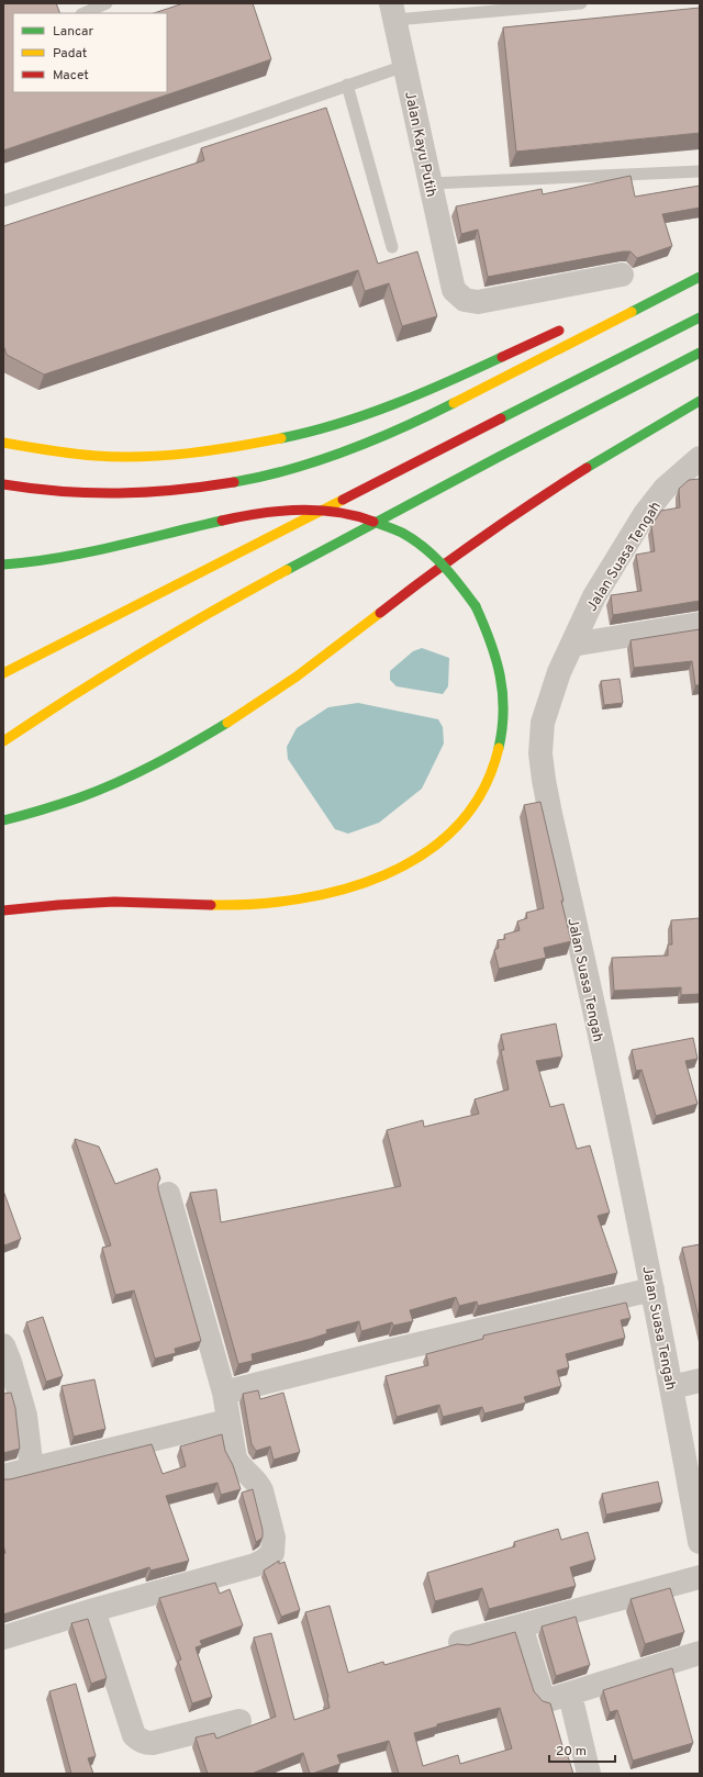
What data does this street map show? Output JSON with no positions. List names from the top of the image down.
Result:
{
  "streets": {
    "street": ["Jalan Kayu Putih", "Jalan Suasa Tengah"]
  },
  "legend": ["Lancar", "Padat", "Macet"],
  "scale_bar": "20 m"
}
